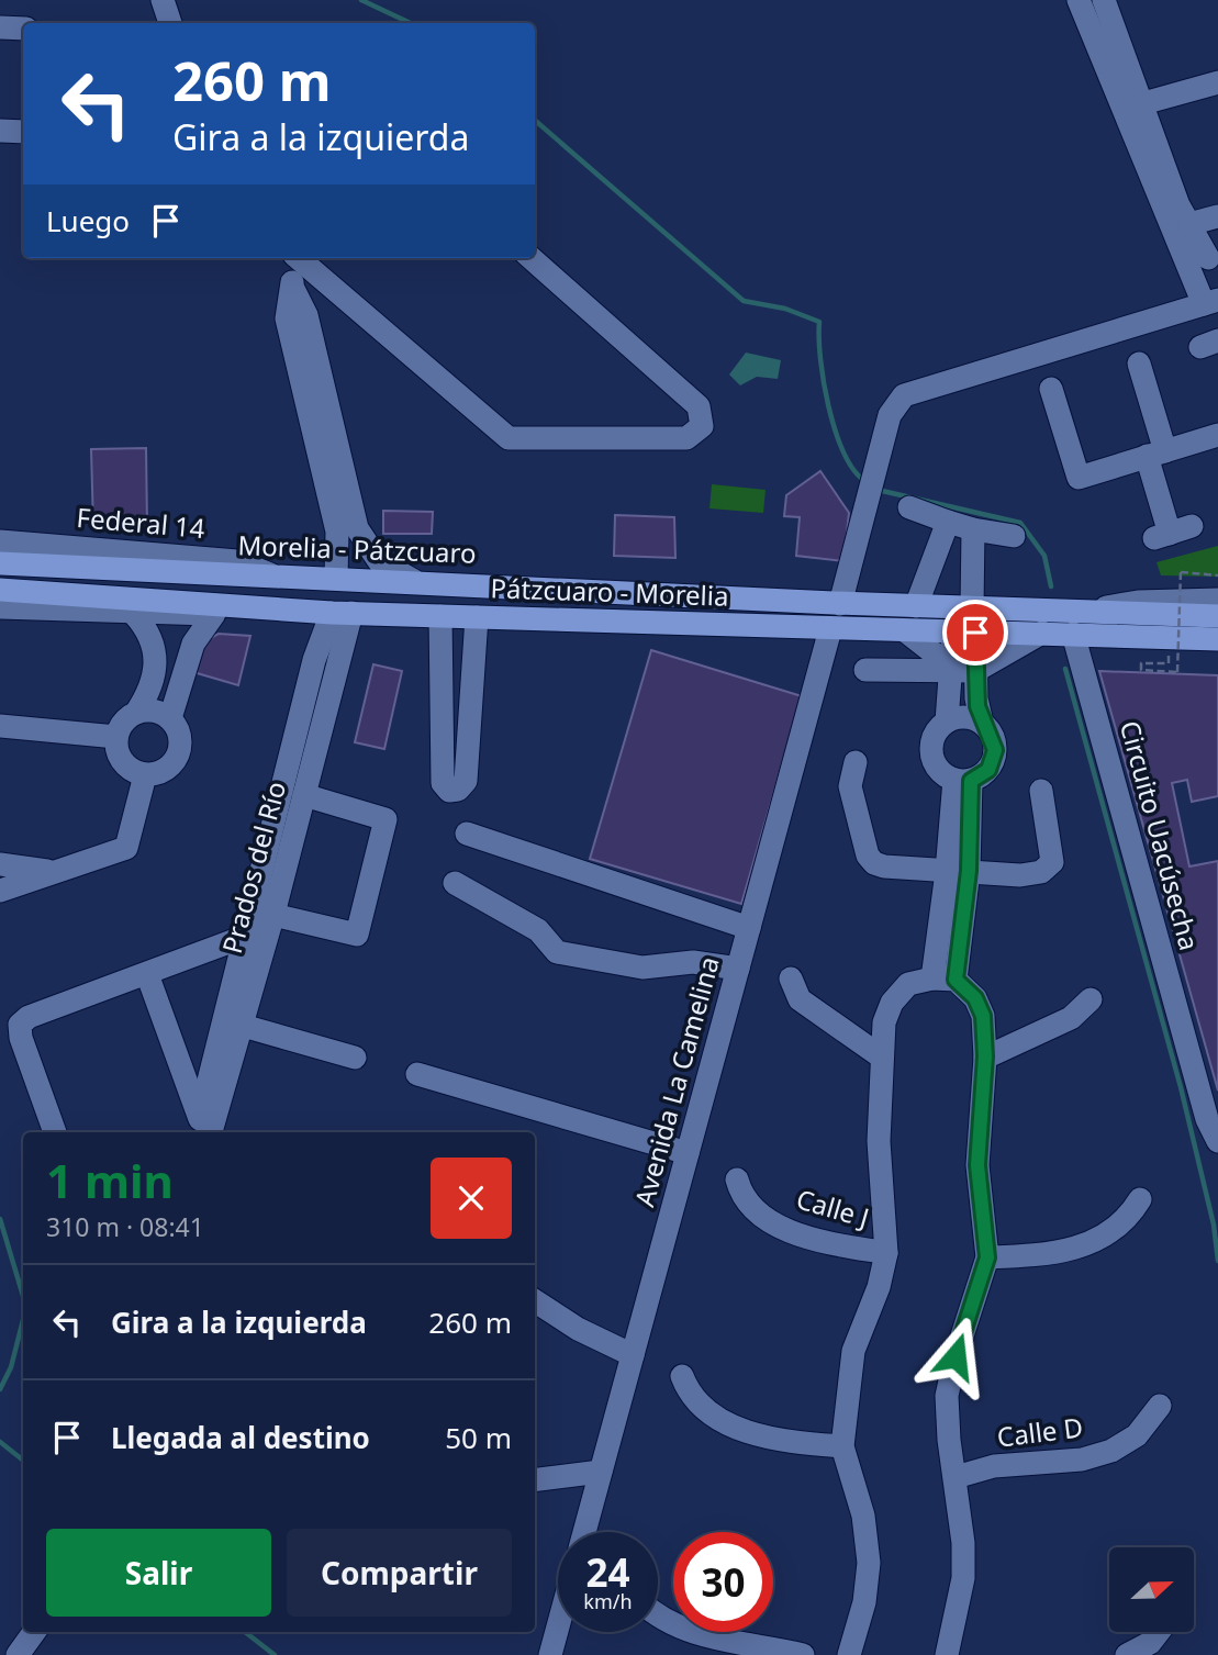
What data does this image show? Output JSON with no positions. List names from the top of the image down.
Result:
{
  "streets": {
    "main road": ["Morelia - Pátzcuaro", "Pátzcuaro - Morelia"],
    "street": [
      "Federal 14",
      "Circuito Uacúsecha",
      "Prados del Río",
      "Avenida La Camelina",
      "Calle J",
      "Calle D"
    ]
  },
  "crossings": [
    ["Federal 14", "Morelia - Pátzcuaro"],
    ["Pátzcuaro - Morelia", "Circuito Uacúsecha"],
    ["Pátzcuaro - Morelia", "Prados del Río"],
    ["Pátzcuaro - Morelia", "Avenida La Camelina"]
  ],
  "north": "right",
  "page": {
    "turn": ["260 m", "Gira a la izquierda"],
    "then": "Luego",
    "heading": ["1 min", "310 m · 08:41"],
    "list": [
      {
        "name": "Gira a la izquierda",
        "value": "260 m"
      },
      {
        "name": "Llegada al destino",
        "value": "50 m"
      }
    ],
    "buttons": ["Salir", "Compartir"],
    "speed": "24 km/h",
    "limit": "30"
  }
}
